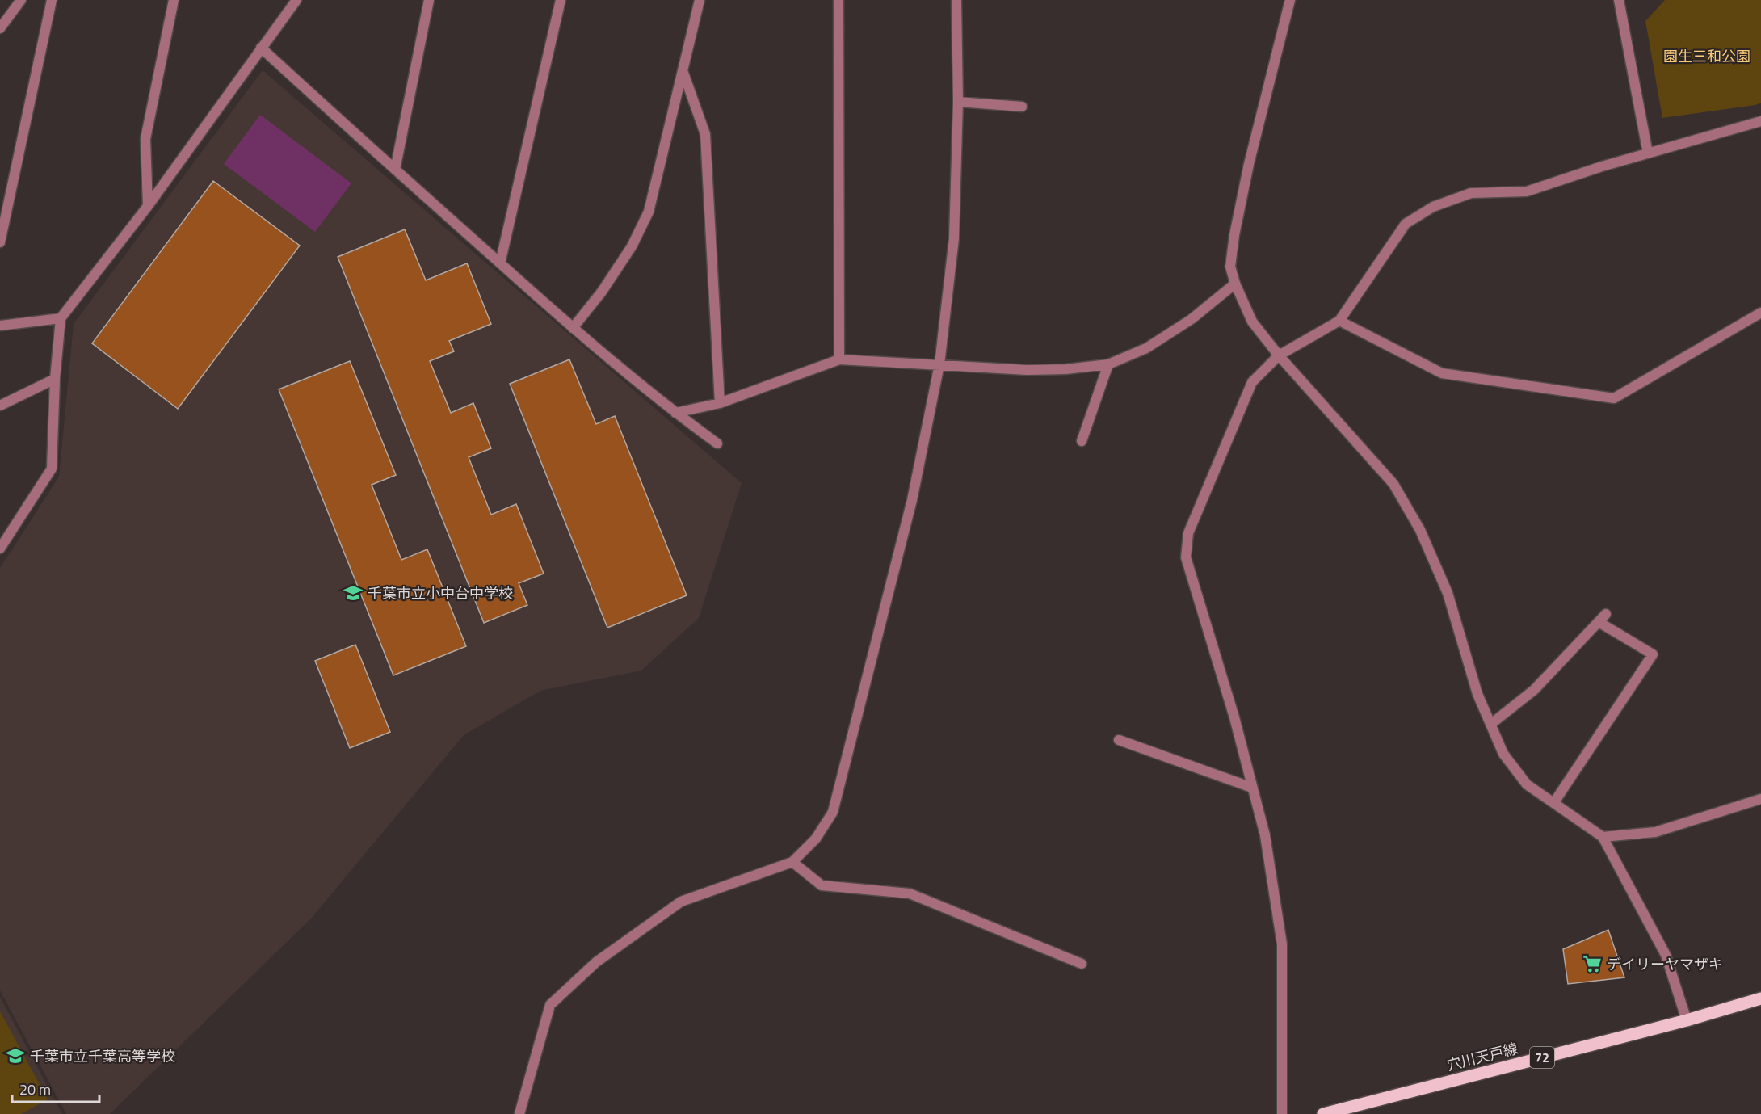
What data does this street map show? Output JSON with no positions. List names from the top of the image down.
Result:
{
  "streets": {
    "main road": ["穴川天戸線", "72"]
  },
  "parks": ["園生三和公園"],
  "places": {
    "school or university": ["千葉市立小中台中学校", "千葉市立千葉高等学校"],
    "supermarket": ["デイリーヤマザキ"]
  },
  "scale_bar": "20 m"
}
